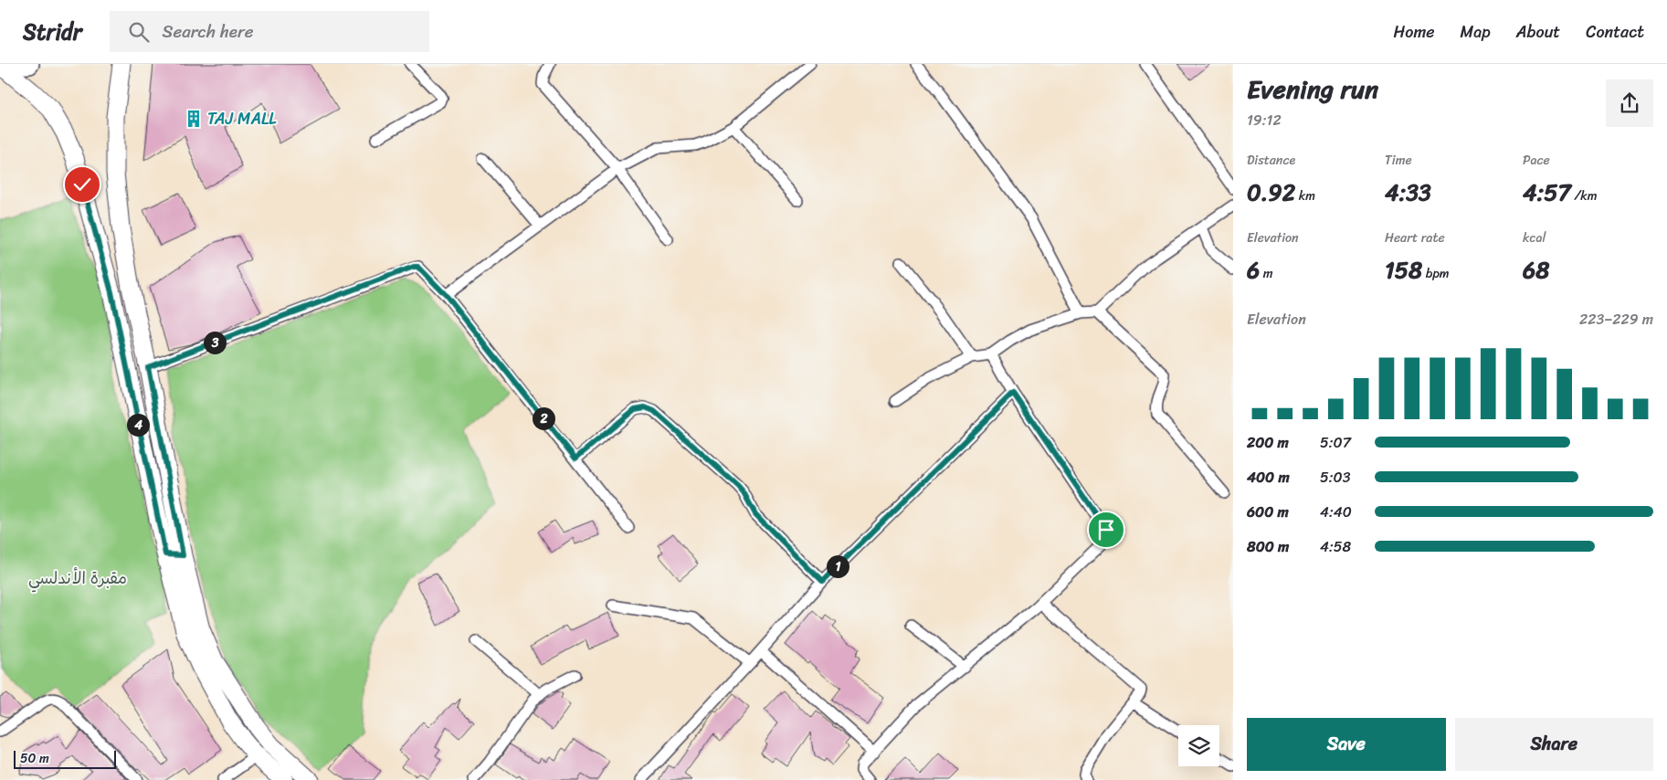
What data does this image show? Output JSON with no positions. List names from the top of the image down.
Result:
{
  "parks": ["مقبرة الأندلسي"],
  "places": {
    "building": ["TAJ MALL"]
  },
  "scale_bar": "50 m",
  "page": {
    "header": "Stridr",
    "search": "Search here",
    "nav": [
      "Home",
      "Map",
      "About",
      "Contact"
    ],
    "heading": ["Evening run", "19:12"],
    "stats": [
      ["Distance", "0.92 km"],
      ["Time", "4:33"],
      ["Pace", "4:57 /km"],
      ["Elevation", "6 m"],
      ["Heart rate", "158 bpm"],
      ["kcal", "68"]
    ],
    "chart": ["Elevation", "223–229 m"],
    "pins": [
      "3",
      "2",
      "4",
      "1"
    ],
    "list": [
      {
        "name": "200 m",
        "note": "5:07"
      },
      {
        "name": "400 m",
        "note": "5:03"
      },
      {
        "name": "600 m",
        "note": "4:40"
      },
      {
        "name": "800 m",
        "note": "4:58"
      }
    ],
    "buttons": ["Save", "Share"],
    "scale": "50 m"
  }
}
